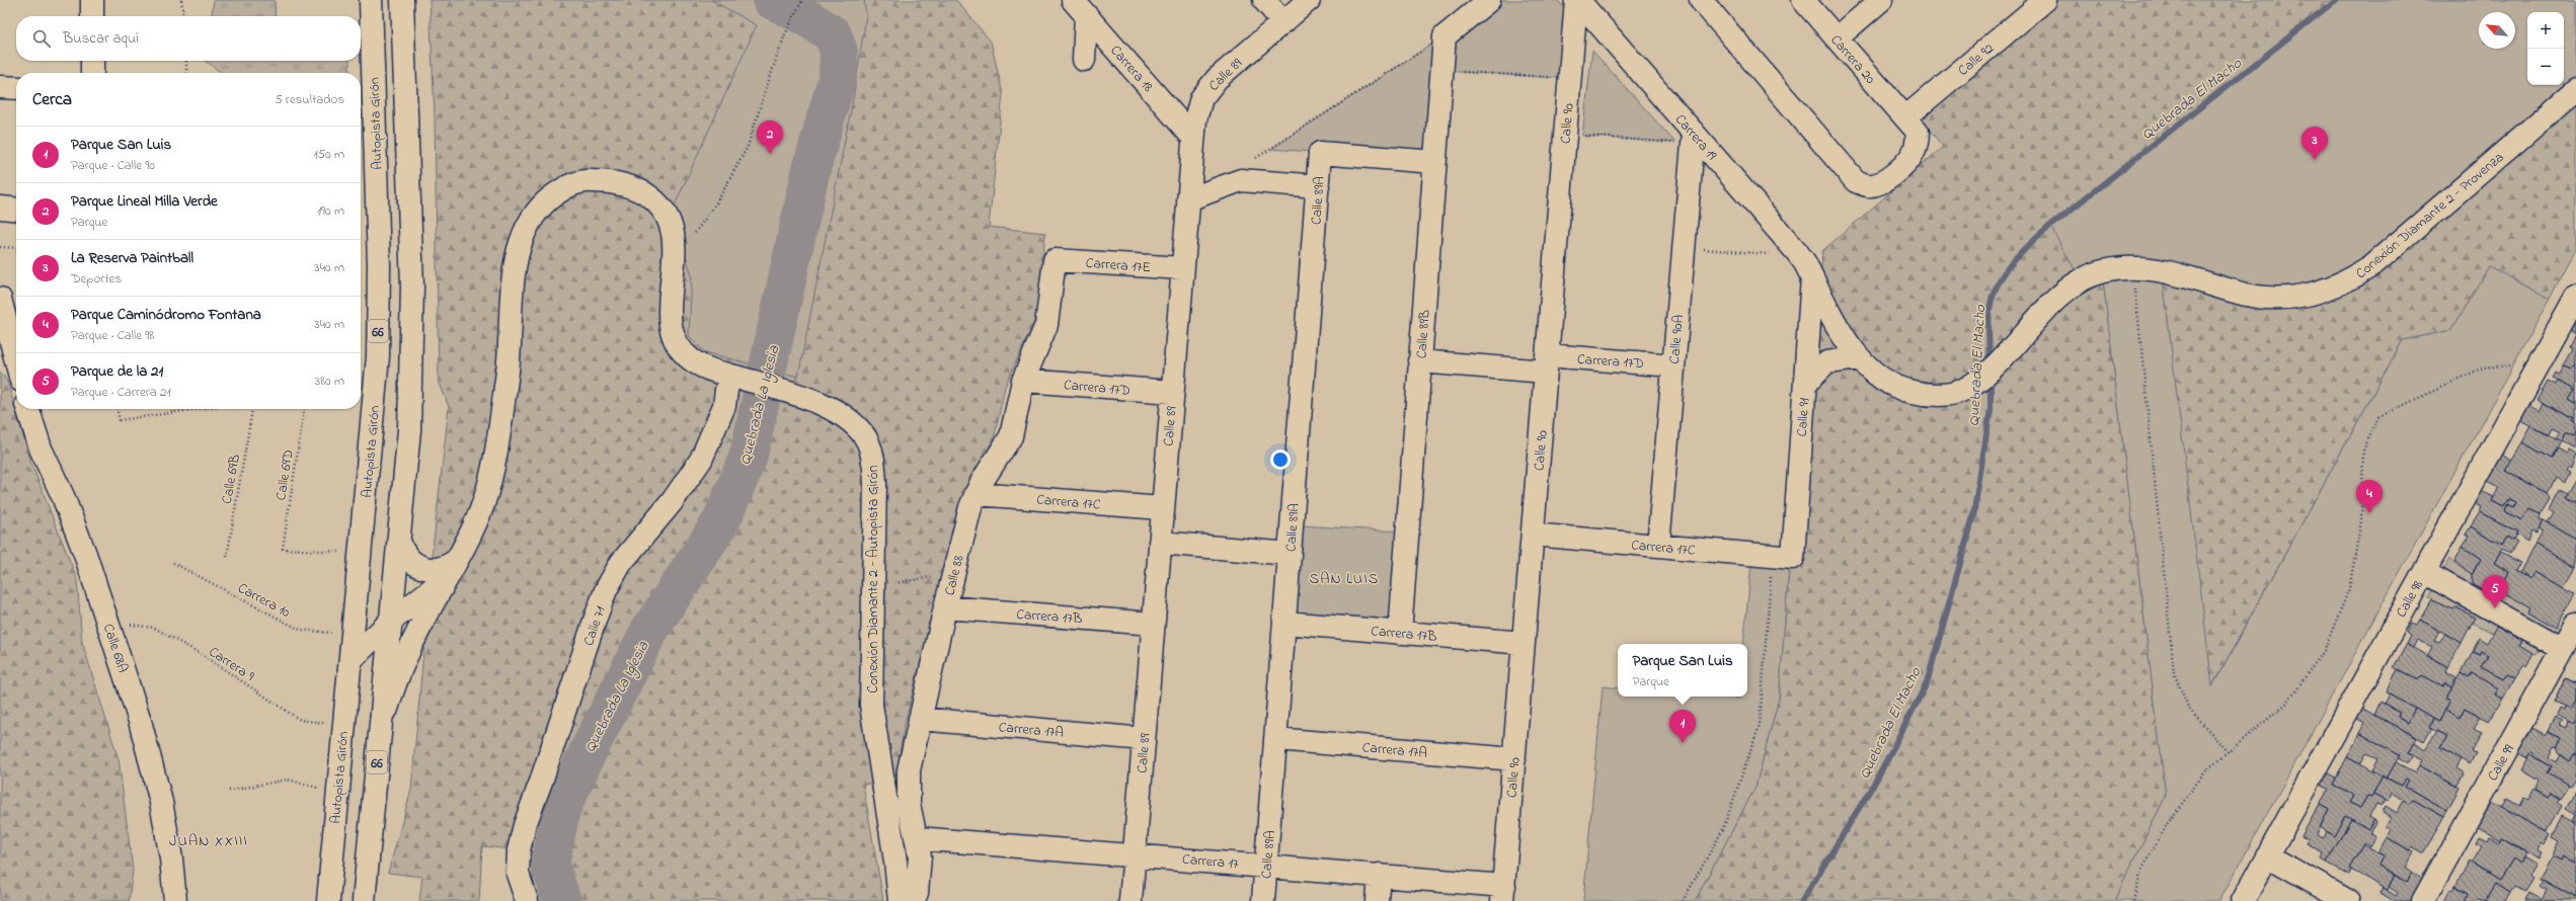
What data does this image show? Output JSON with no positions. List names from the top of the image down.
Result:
{
  "streets": {
    "main road": [
      "Carrera 20",
      "Calle 92",
      "Carrera 18",
      "Calle 89",
      "Autopista Girón",
      "Calle 90",
      "Carrera 19",
      "Calle 89A",
      "Conexión Diamante 2 - Provenza",
      "Carrera 17E",
      "66",
      "Calle 89B",
      "Calle 90A",
      "Carrera 17D",
      "Calle 91",
      "Carrera 17C",
      "Calle 88",
      "Conexión Diamante 2 - Autopista Girón",
      "Calle 98",
      "Carrera 17B",
      "Calle 71",
      "Calle 68A",
      "Carrera 17A",
      "Calle 99",
      "Carrera 17"
    ],
    "path": [
      "Calle 69D",
      "Calle 69B",
      "Carrera 10",
      "Carrera 9"
    ]
  },
  "crossings": [
    ["Carrera 20", "Calle 92"],
    ["Carrera 18", "Calle 89"],
    ["Calle 89", "Carrera 17E"],
    ["Calle 89", "Carrera 17D"],
    ["Calle 89", "Carrera 17C"],
    ["Calle 89", "Carrera 17B"],
    ["Calle 89", "Carrera 17A"],
    ["Calle 89", "Carrera 17"],
    ["Autopista Girón", "Calle 69D"],
    ["Autopista Girón", "Conexión Diamante 2 - Autopista Girón"],
    ["Autopista Girón", "Carrera 10"],
    ["Autopista Girón", "Carrera 9"],
    ["Calle 90", "Carrera 19"],
    ["Calle 90", "Carrera 17D"],
    ["Calle 90", "Carrera 17C"],
    ["Calle 90", "Carrera 17B"],
    ["Calle 90", "Carrera 17A"],
    ["Calle 90", "Carrera 17"],
    ["Carrera 19", "Conexión Diamante 2 - Provenza"],
    ["Carrera 19", "Calle 90A"],
    ["Carrera 19", "Calle 91"],
    ["Calle 89A", "Calle 89B"],
    ["Calle 89A", "Carrera 17B"],
    ["Calle 89A", "Carrera 17A"],
    ["Calle 89A", "Carrera 17"],
    ["Conexión Diamante 2 - Provenza", "Calle 91"],
    ["Carrera 17E", "Calle 88"],
    ["66", "Conexión Diamante 2 - Autopista Girón"],
    ["Calle 89B", "Carrera 17D"],
    ["Calle 89B", "Carrera 17B"],
    ["Calle 90A", "Carrera 17D"],
    ["Calle 90A", "Carrera 17C"],
    ["Carrera 17D", "Calle 88"],
    ["Calle 91", "Carrera 17C"],
    ["Carrera 17C", "Calle 88"],
    ["Calle 88", "Carrera 17B"],
    ["Calle 88", "Carrera 17A"],
    ["Calle 88", "Carrera 17"],
    ["Conexión Diamante 2 - Autopista Girón", "Calle 71"],
    ["Calle 68A", "Carrera 9"]
  ],
  "districts": ["SAN LUIS", "JUAN XXIII"],
  "water": ["Quebrada El Macho", "Quebrada La Iglesia"],
  "north": "top left",
  "page": {
    "map_buttons": ["+", "−"],
    "search": "Buscar aquí",
    "heading": ["Cerca", "5 resultados"],
    "pins": [
      "2",
      "3",
      "4",
      "5",
      "1"
    ],
    "list": [
      {
        "mark": "1",
        "name": "Parque San Luis",
        "note": "Parque · Calle 90",
        "value": "150 m"
      },
      {
        "mark": "2",
        "name": "Parque Lineal Milla Verde",
        "note": "Parque",
        "value": "190 m"
      },
      {
        "mark": "3",
        "name": "La Reserva Paintball",
        "note": "Deportes",
        "value": "340 m"
      },
      {
        "mark": "4",
        "name": "Parque Caminódromo Fontana",
        "note": "Parque · Calle 98",
        "value": "340 m"
      },
      {
        "mark": "5",
        "name": "Parque de la 21",
        "note": "Parque · Carrera 21",
        "value": "380 m"
      }
    ],
    "popup": ["Parque San Luis", "Parque"]
  }
}
